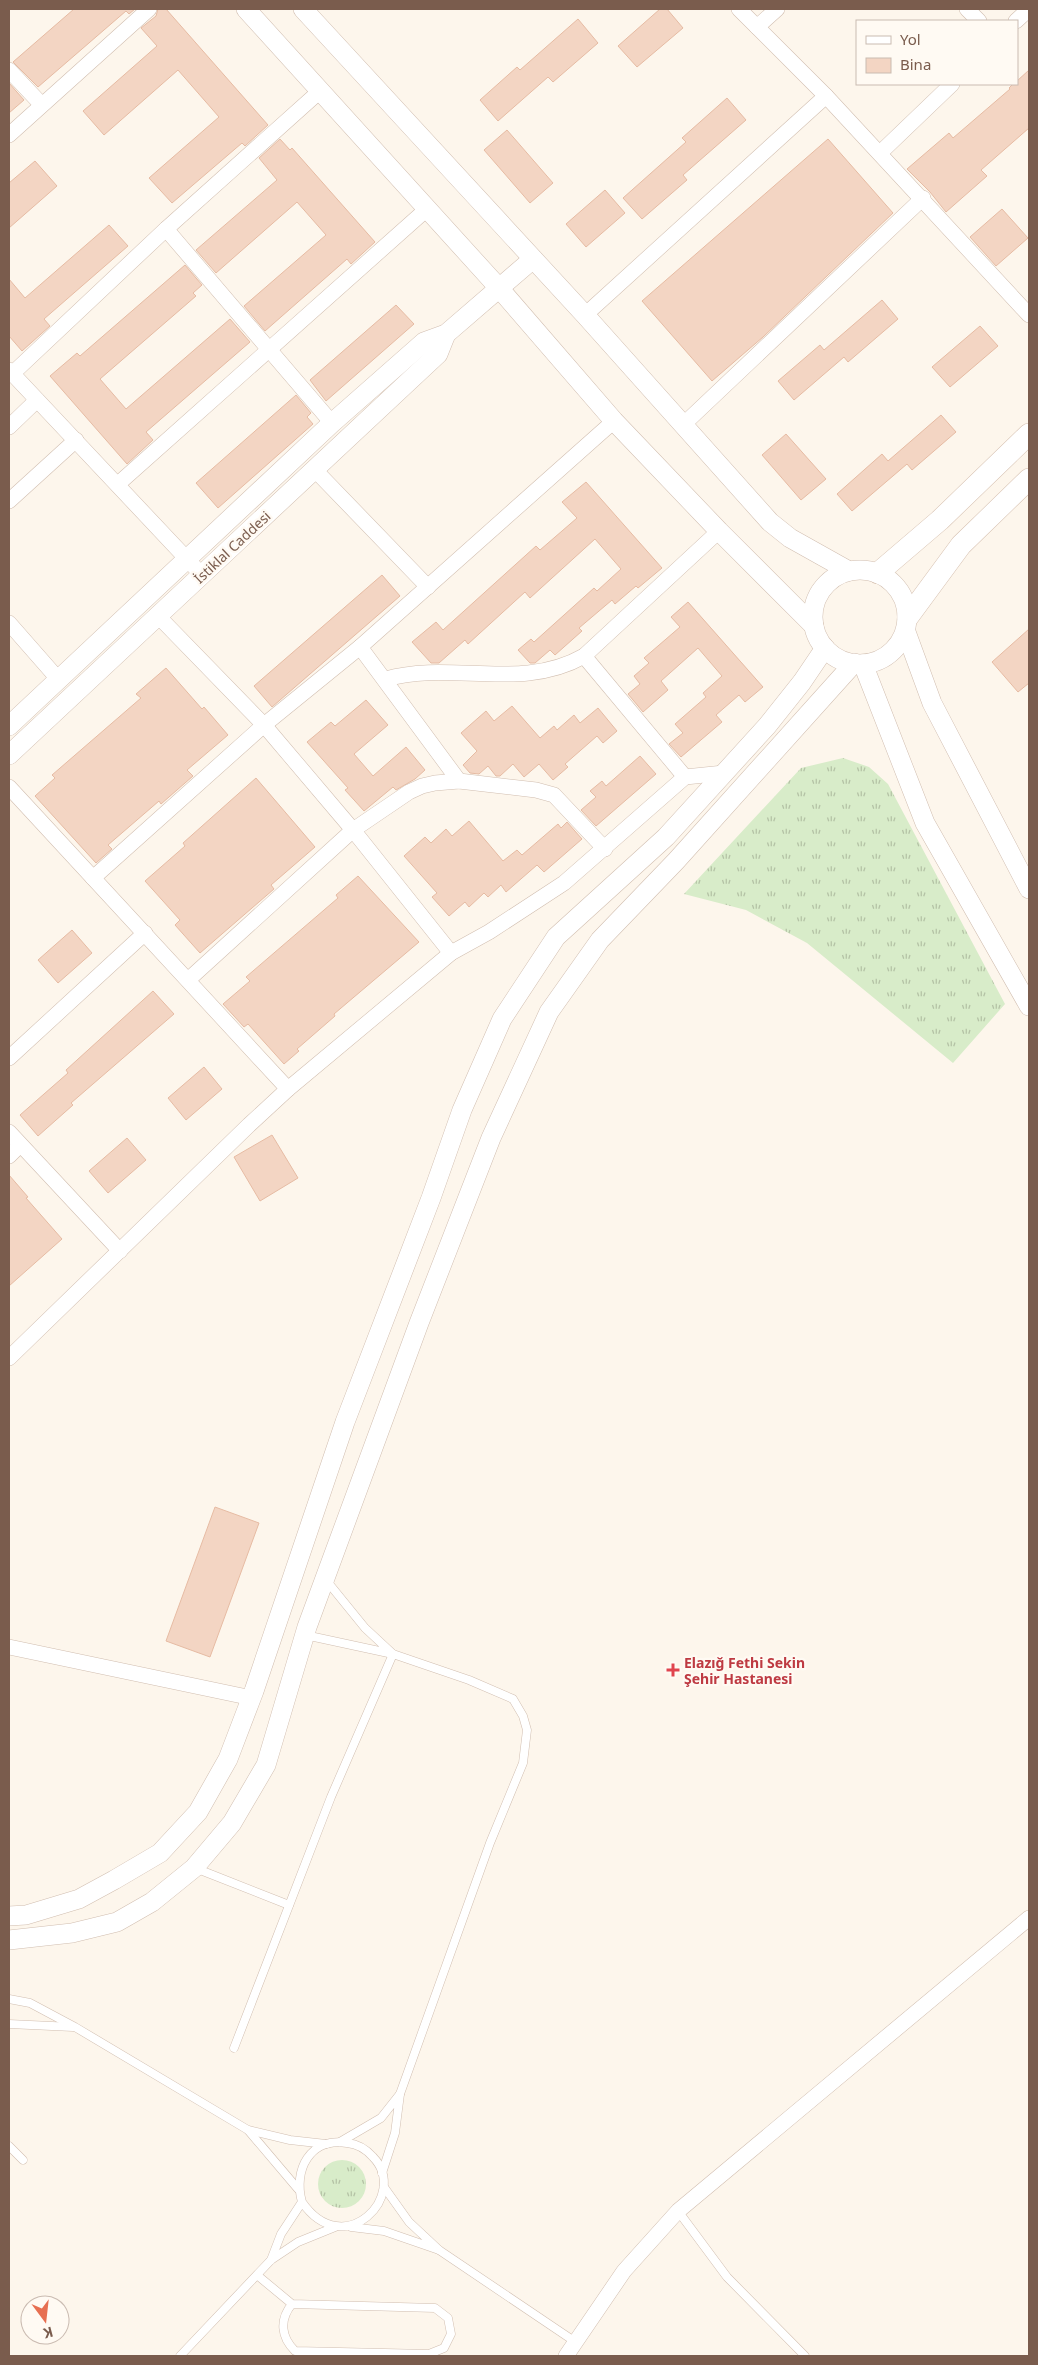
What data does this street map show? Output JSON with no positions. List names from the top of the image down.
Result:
{
  "streets": {
    "street": ["İstiklal Caddesi"]
  },
  "places": {
    "health": ["Elazığ Fethi Sekin Şehir Hastanesi"]
  },
  "legend": ["Yol", "Bina"],
  "north": "bottom"
}
